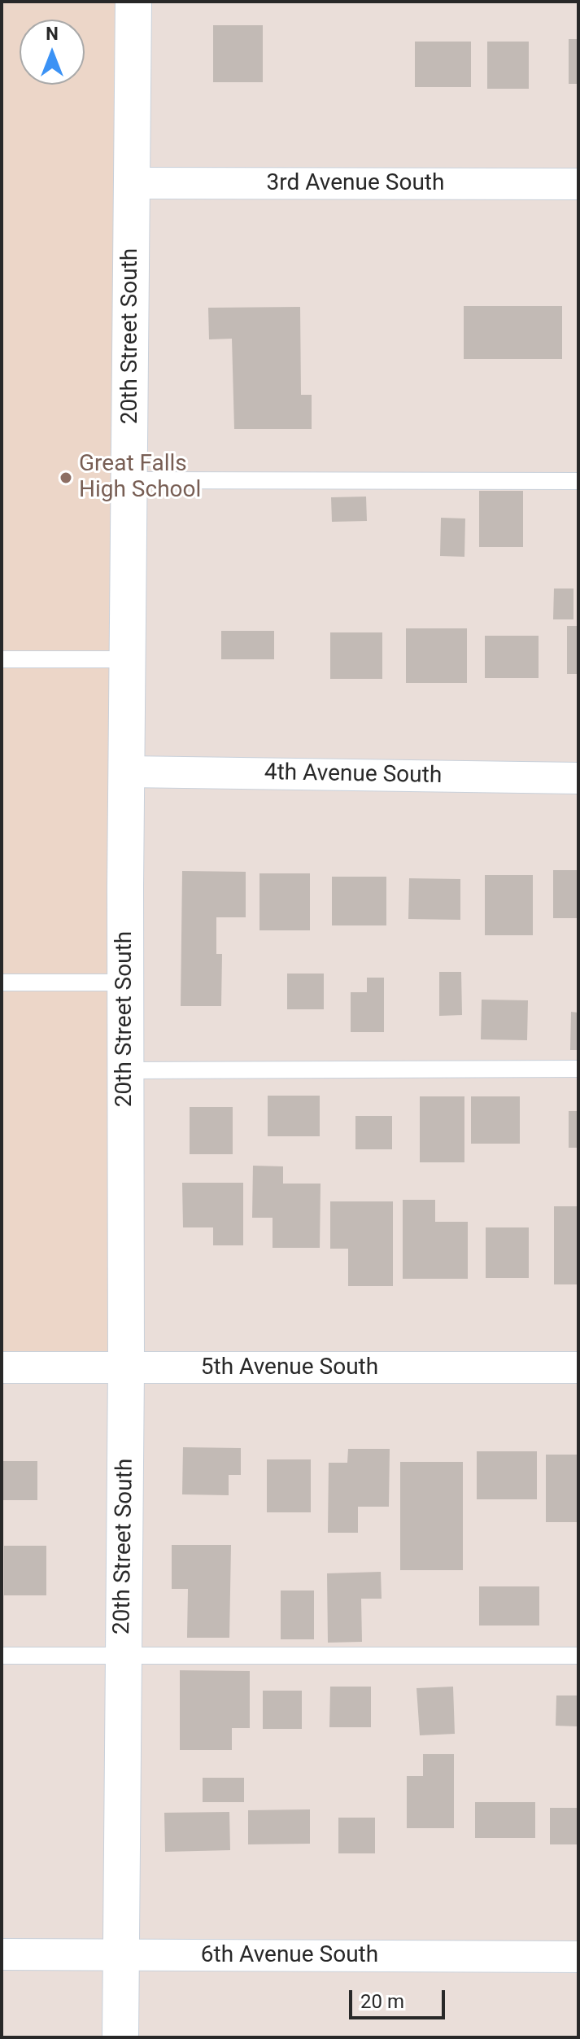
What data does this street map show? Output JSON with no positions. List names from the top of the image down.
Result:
{
  "streets": {
    "street": [
      "3rd Avenue South",
      "20th Street South",
      "4th Avenue South",
      "5th Avenue South",
      "6th Avenue South"
    ]
  },
  "crossings": [
    ["3rd Avenue South", "20th Street South"],
    ["20th Street South", "4th Avenue South"],
    ["20th Street South", "5th Avenue South"],
    ["20th Street South", "6th Avenue South"]
  ],
  "places": ["Great Falls High School"],
  "scale_bar": "20 m",
  "north": "top"
}
